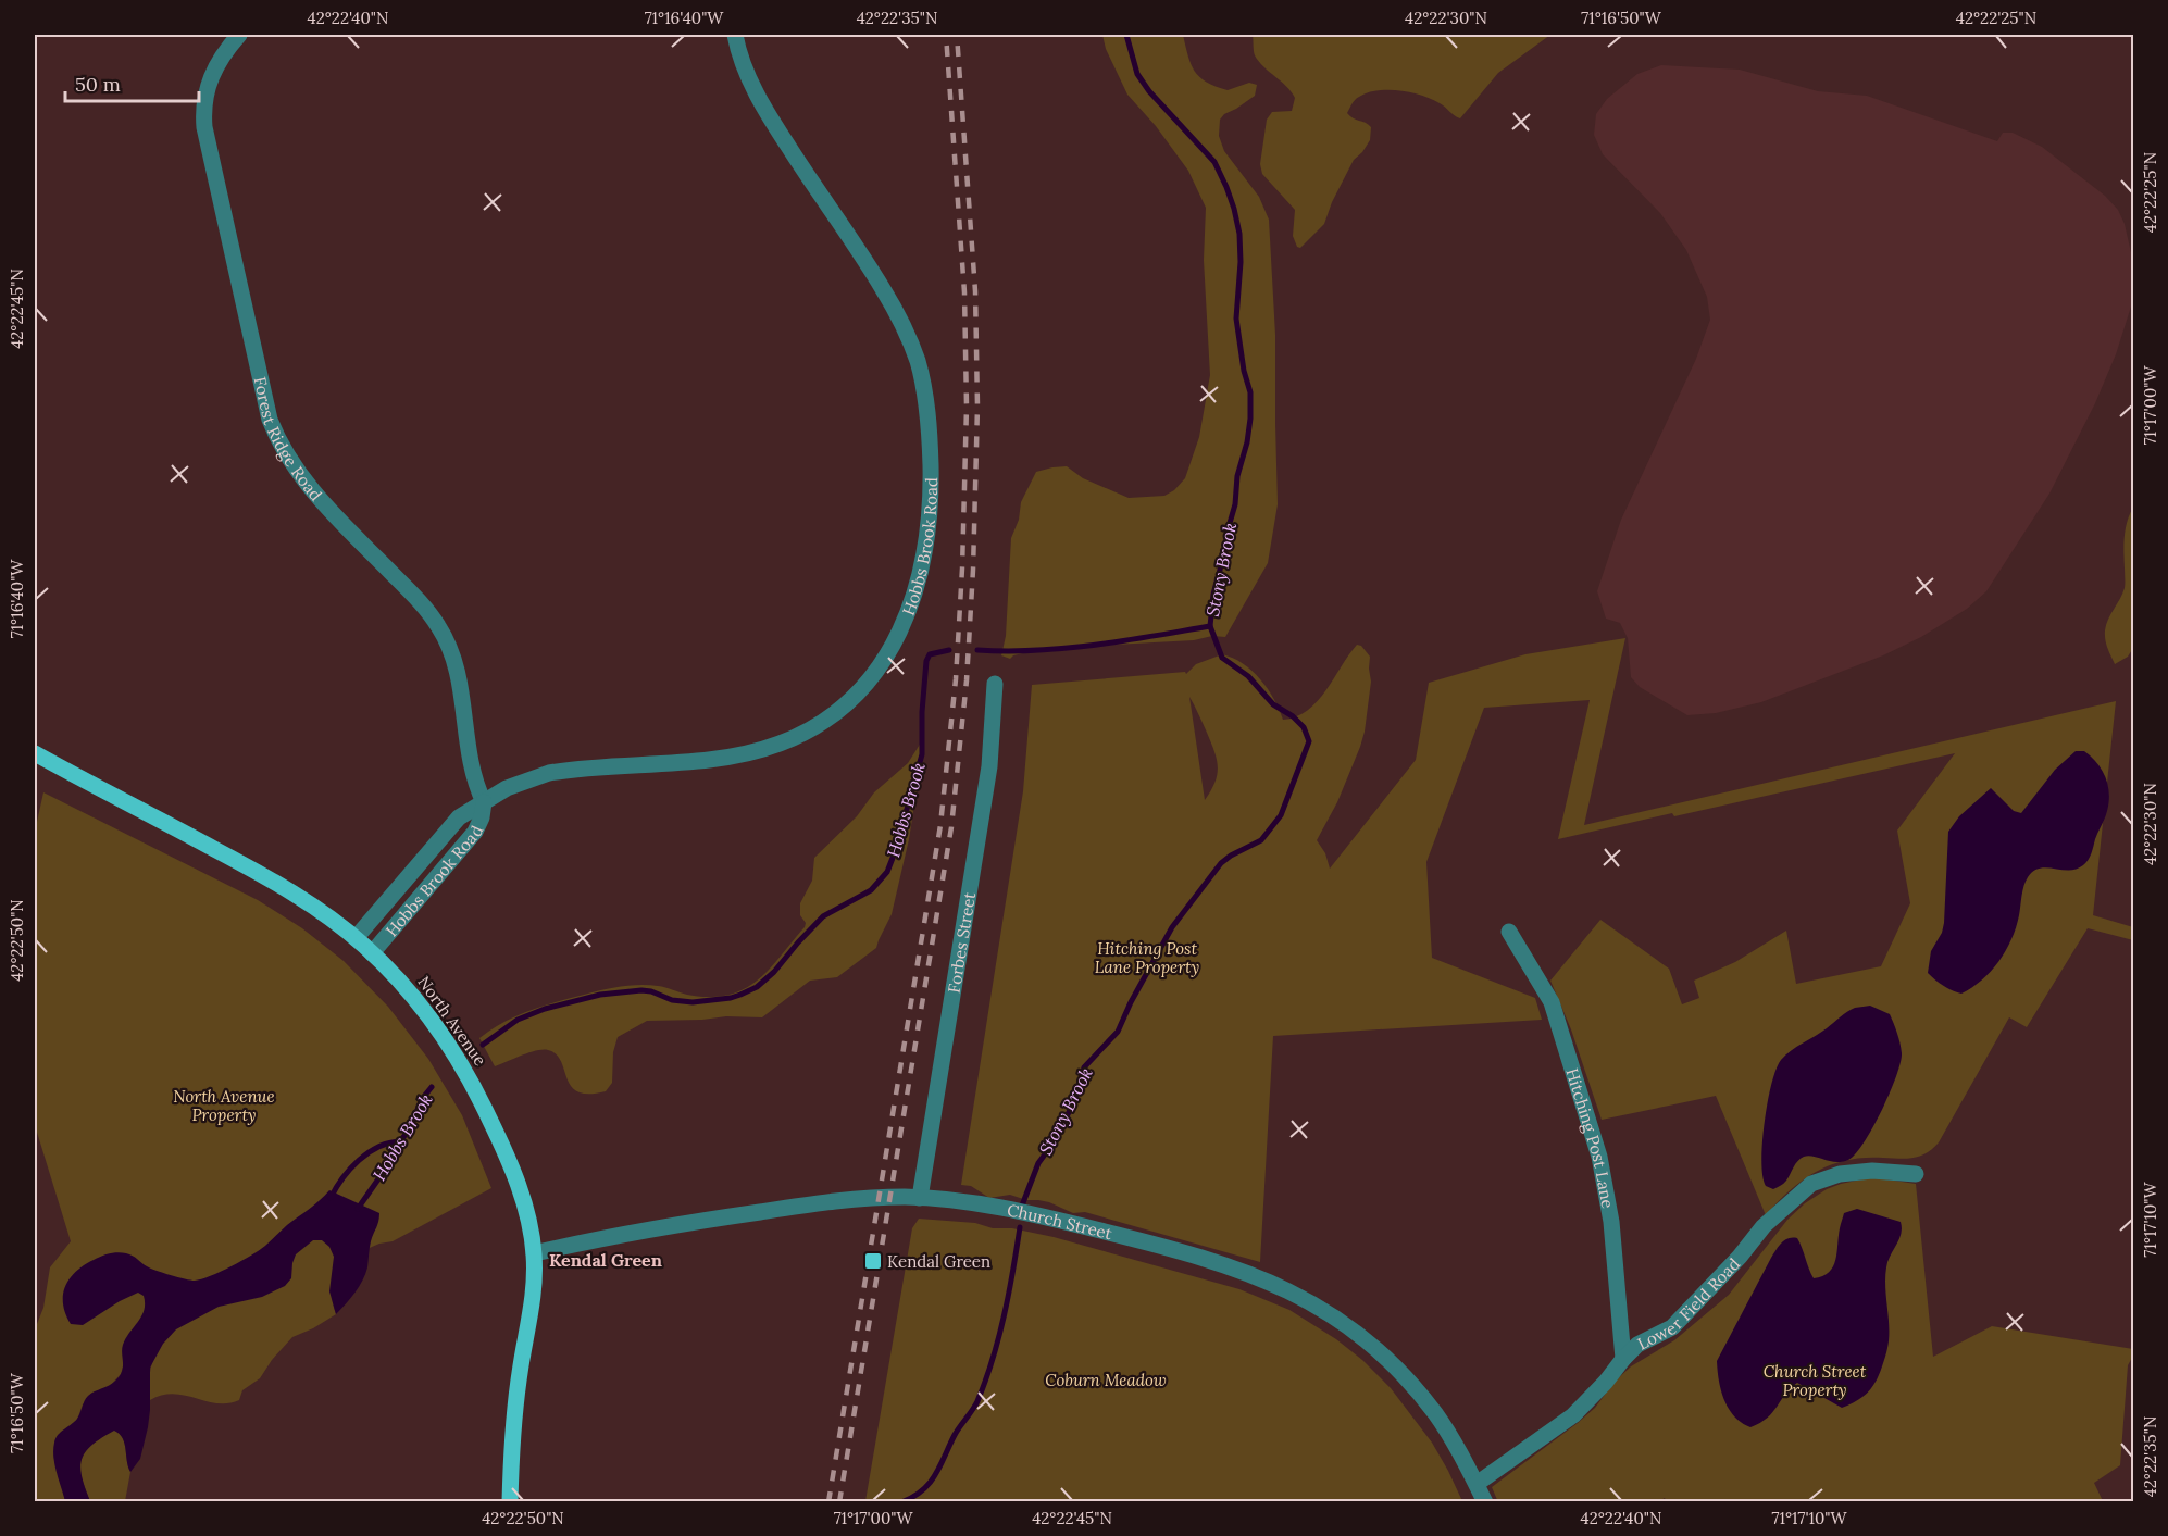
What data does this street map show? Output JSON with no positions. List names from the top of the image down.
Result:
{
  "streets": {
    "main road": ["North Avenue"],
    "street": [
      "Forest Ridge Road",
      "Hobbs Brook Road",
      "Forbes Street",
      "Hitching Post Lane",
      "Church Street",
      "Lower Field Road"
    ]
  },
  "crossings": [
    ["Forest Ridge Road", "Hobbs Brook Road"],
    ["Hobbs Brook Road", "North Avenue"],
    ["Forbes Street", "Church Street"],
    ["North Avenue", "Church Street"],
    ["Hitching Post Lane", "Lower Field Road"],
    ["Church Street", "Lower Field Road"]
  ],
  "districts": ["Kendal Green"],
  "water": ["Stony Brook", "Hobbs Brook"],
  "parks": [
    "Hitching Post Lane Property",
    "North Avenue Property",
    "Church Street Property",
    "Coburn Meadow"
  ],
  "places": {
    "transit": ["Kendal Green"]
  },
  "scale_bar": "50 m",
  "coordinates": [
    "42°22'40\"N",
    "71°16'40\"W",
    "42°22'35\"N",
    "42°22'30\"N",
    "71°16'50\"W",
    "42°22'25\"N",
    "42°22'45\"N",
    "71°17'00\"W",
    "42°22'50\"N",
    "71°17'10\"W"
  ]
}
